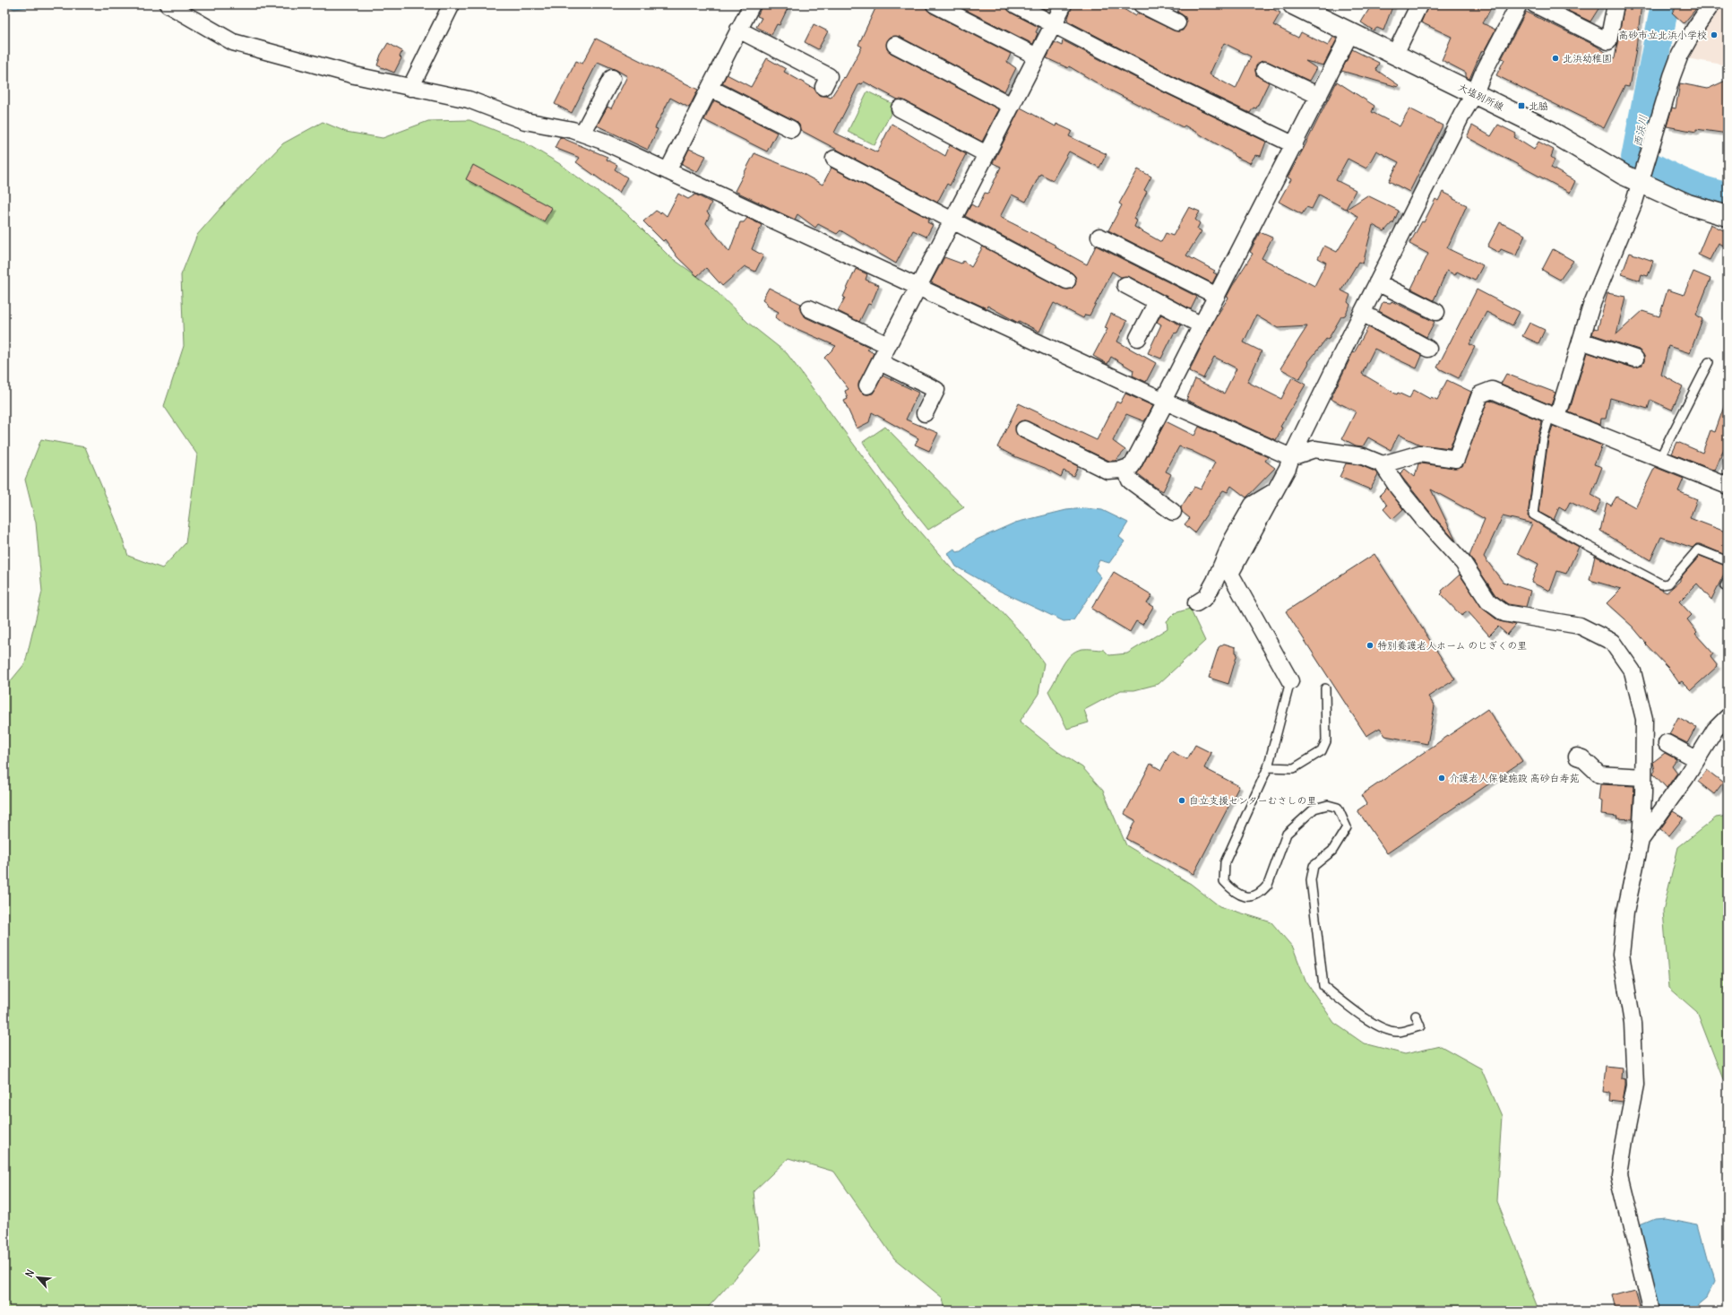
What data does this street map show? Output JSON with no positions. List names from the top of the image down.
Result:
{
  "streets": {
    "main road": ["大塩別所線"]
  },
  "water": ["西浜川"],
  "places": {
    "other": [
      "高砂市立北浜小学校",
      "北浜幼稚園",
      "特別養護老人ホーム のじぎくの里",
      "介護老人保健施設 高砂白寿苑",
      "自立支援センターむさしの里"
    ],
    "transit": ["北脇"]
  },
  "north": "top left"
}
